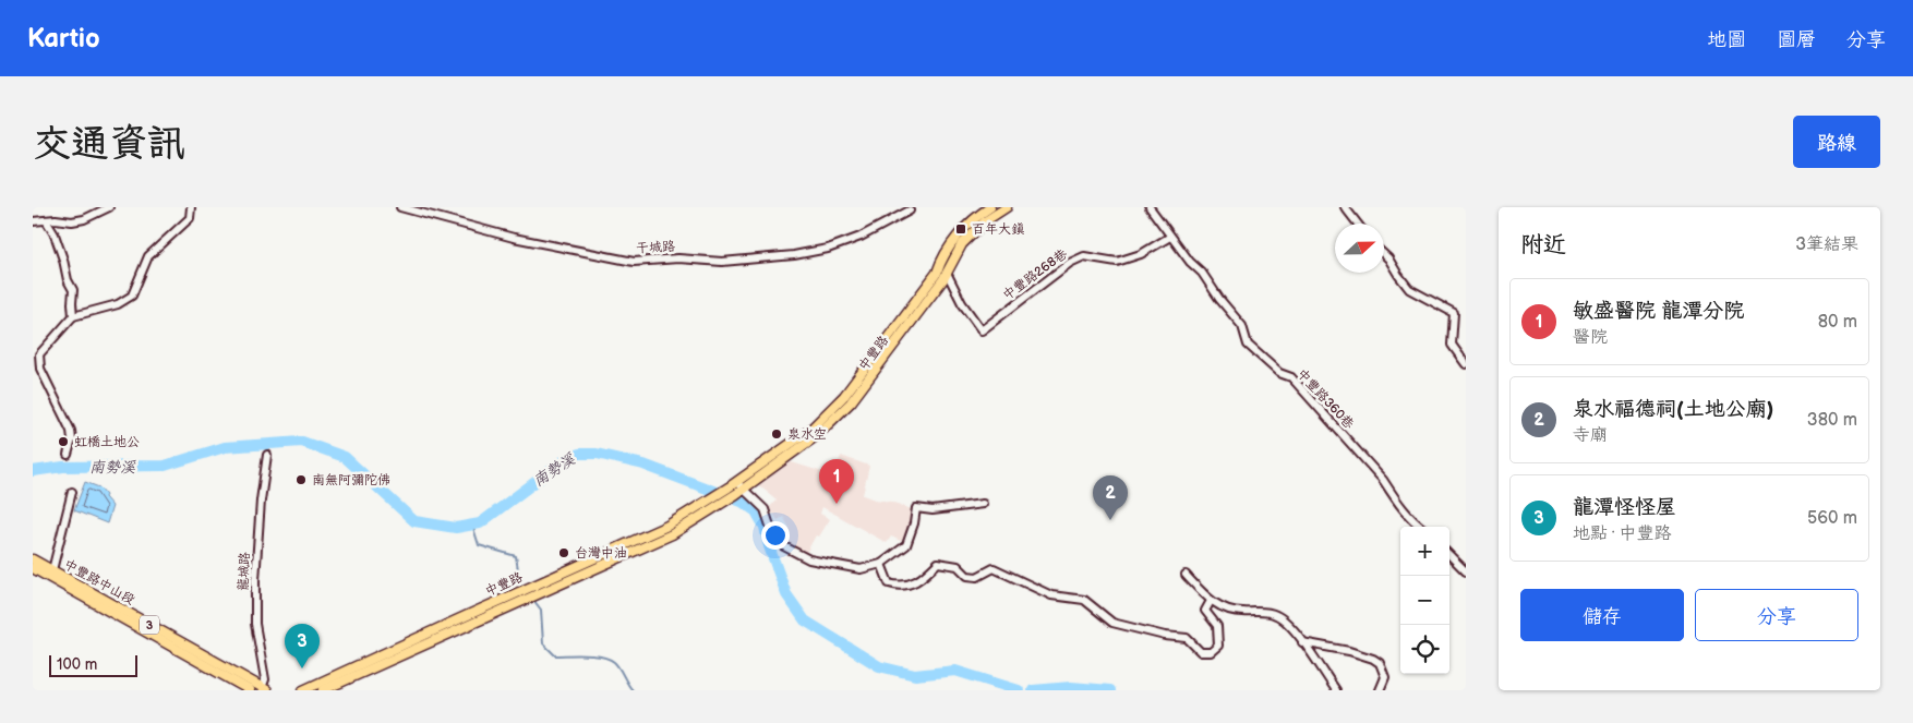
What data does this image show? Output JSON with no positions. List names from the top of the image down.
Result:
{
  "streets": {
    "main road": ["中豐路", "中豐路中山段", "3"],
    "street": [
      "干城路",
      "中豐路268巷",
      "中豐路360巷",
      "龍城路"
    ]
  },
  "crossings": [
    ["中豐路268巷", "中豐路"],
    ["中豐路268巷", "中豐路360巷"],
    ["龍城路", "中豐路中山段"]
  ],
  "water": ["南勢溪"],
  "places": {
    "transit": ["百年大鎮"],
    "other": [
      "泉水空",
      "虹橋土地公",
      "南無阿彌陀佛",
      "台灣中油"
    ]
  },
  "scale_bar": "100 m",
  "north": "right",
  "page": {
    "header": "Kartio",
    "nav": ["地圖", "圖層", "分享"],
    "buttons": [
      "路線",
      ["儲存", "分享"]
    ],
    "title": "交通資訊",
    "heading": ["附近", "3筆結果"],
    "list": [
      {
        "mark": "1",
        "name": "敏盛醫院 龍潭分院",
        "note": "醫院",
        "value": "80 m"
      },
      {
        "mark": "2",
        "name": "泉水福德祠(土地公廟)",
        "note": "寺廟",
        "value": "380 m"
      },
      {
        "mark": "3",
        "name": "龍潭怪怪屋",
        "note": "地點 · 中豐路",
        "value": "560 m"
      }
    ],
    "pins": ["1", "2", "3"],
    "map_buttons": ["+", "−"],
    "scale": "100 m"
  }
}
